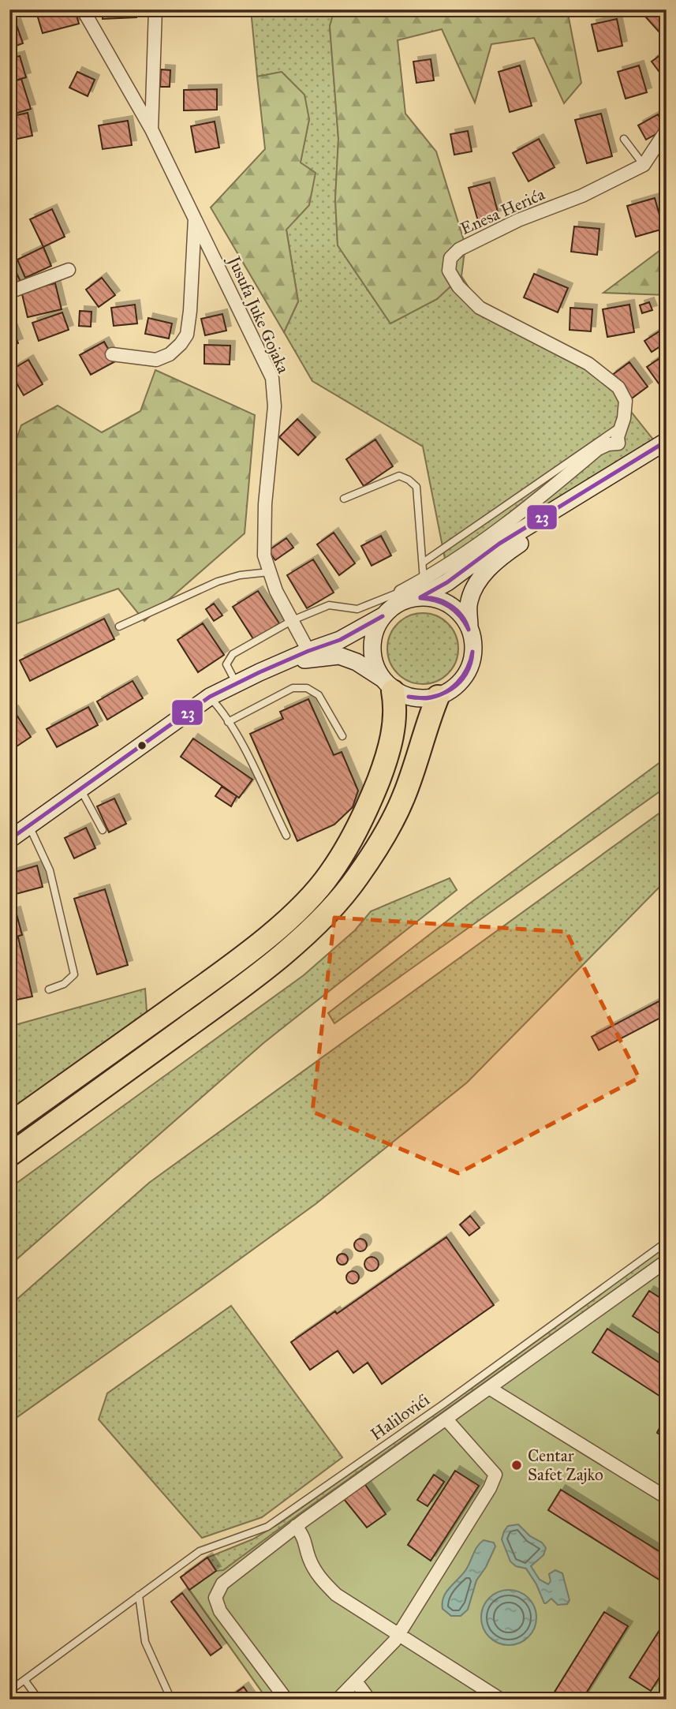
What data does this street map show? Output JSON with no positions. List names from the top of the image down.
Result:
{
  "streets": {
    "street": ["Enesa Herića", "Jusufa Juke Gojaka"],
    "lane": ["Halilovići"]
  },
  "places": ["Centar Safet Zajko"],
  "lines": ["transit line 23"]
}
